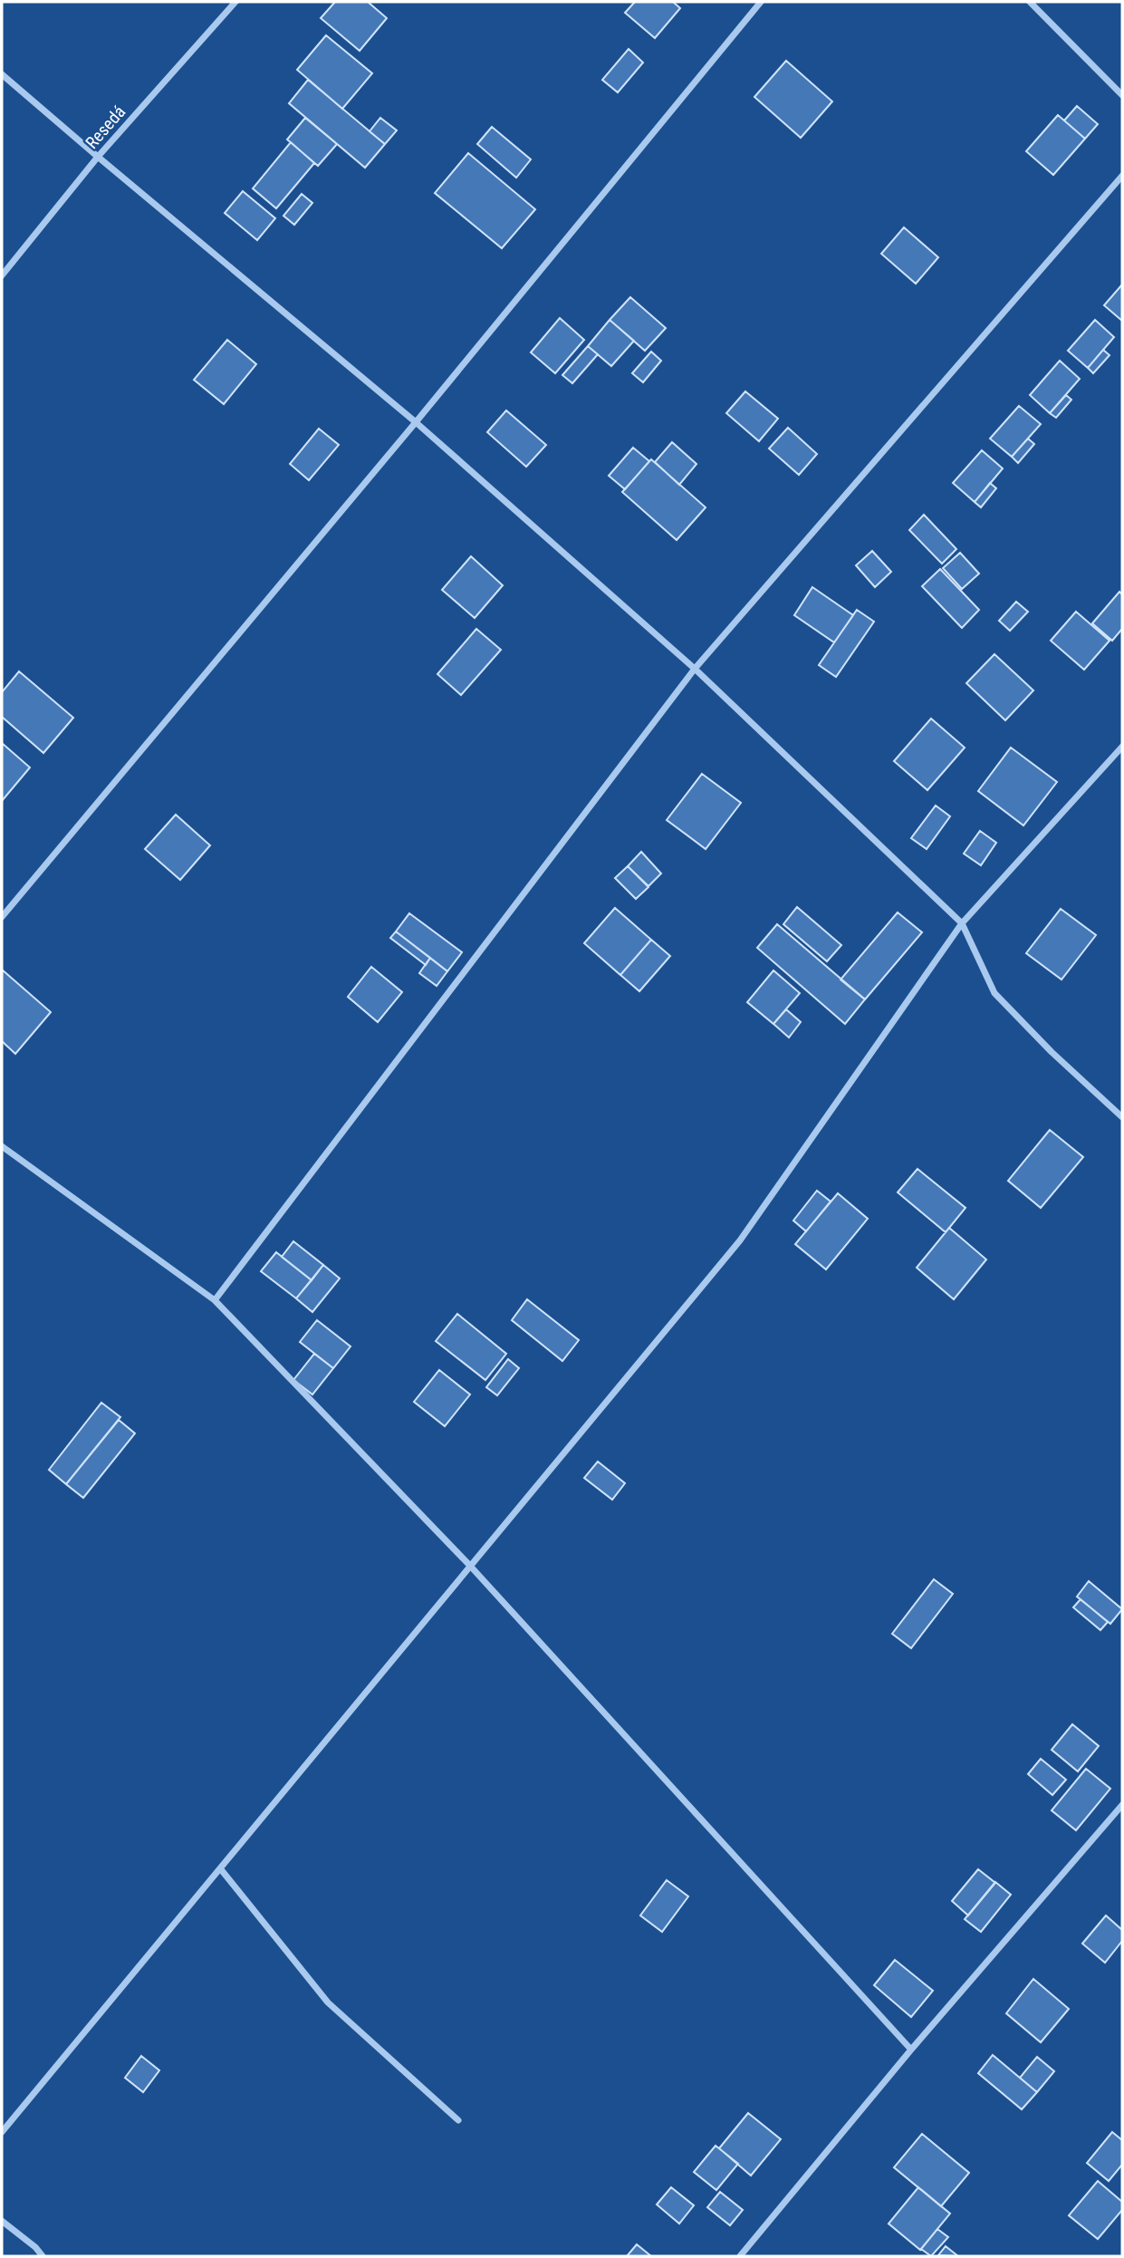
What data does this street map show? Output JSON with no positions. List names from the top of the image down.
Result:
{
  "streets": {
    "street": ["Resedá"]
  }
}
